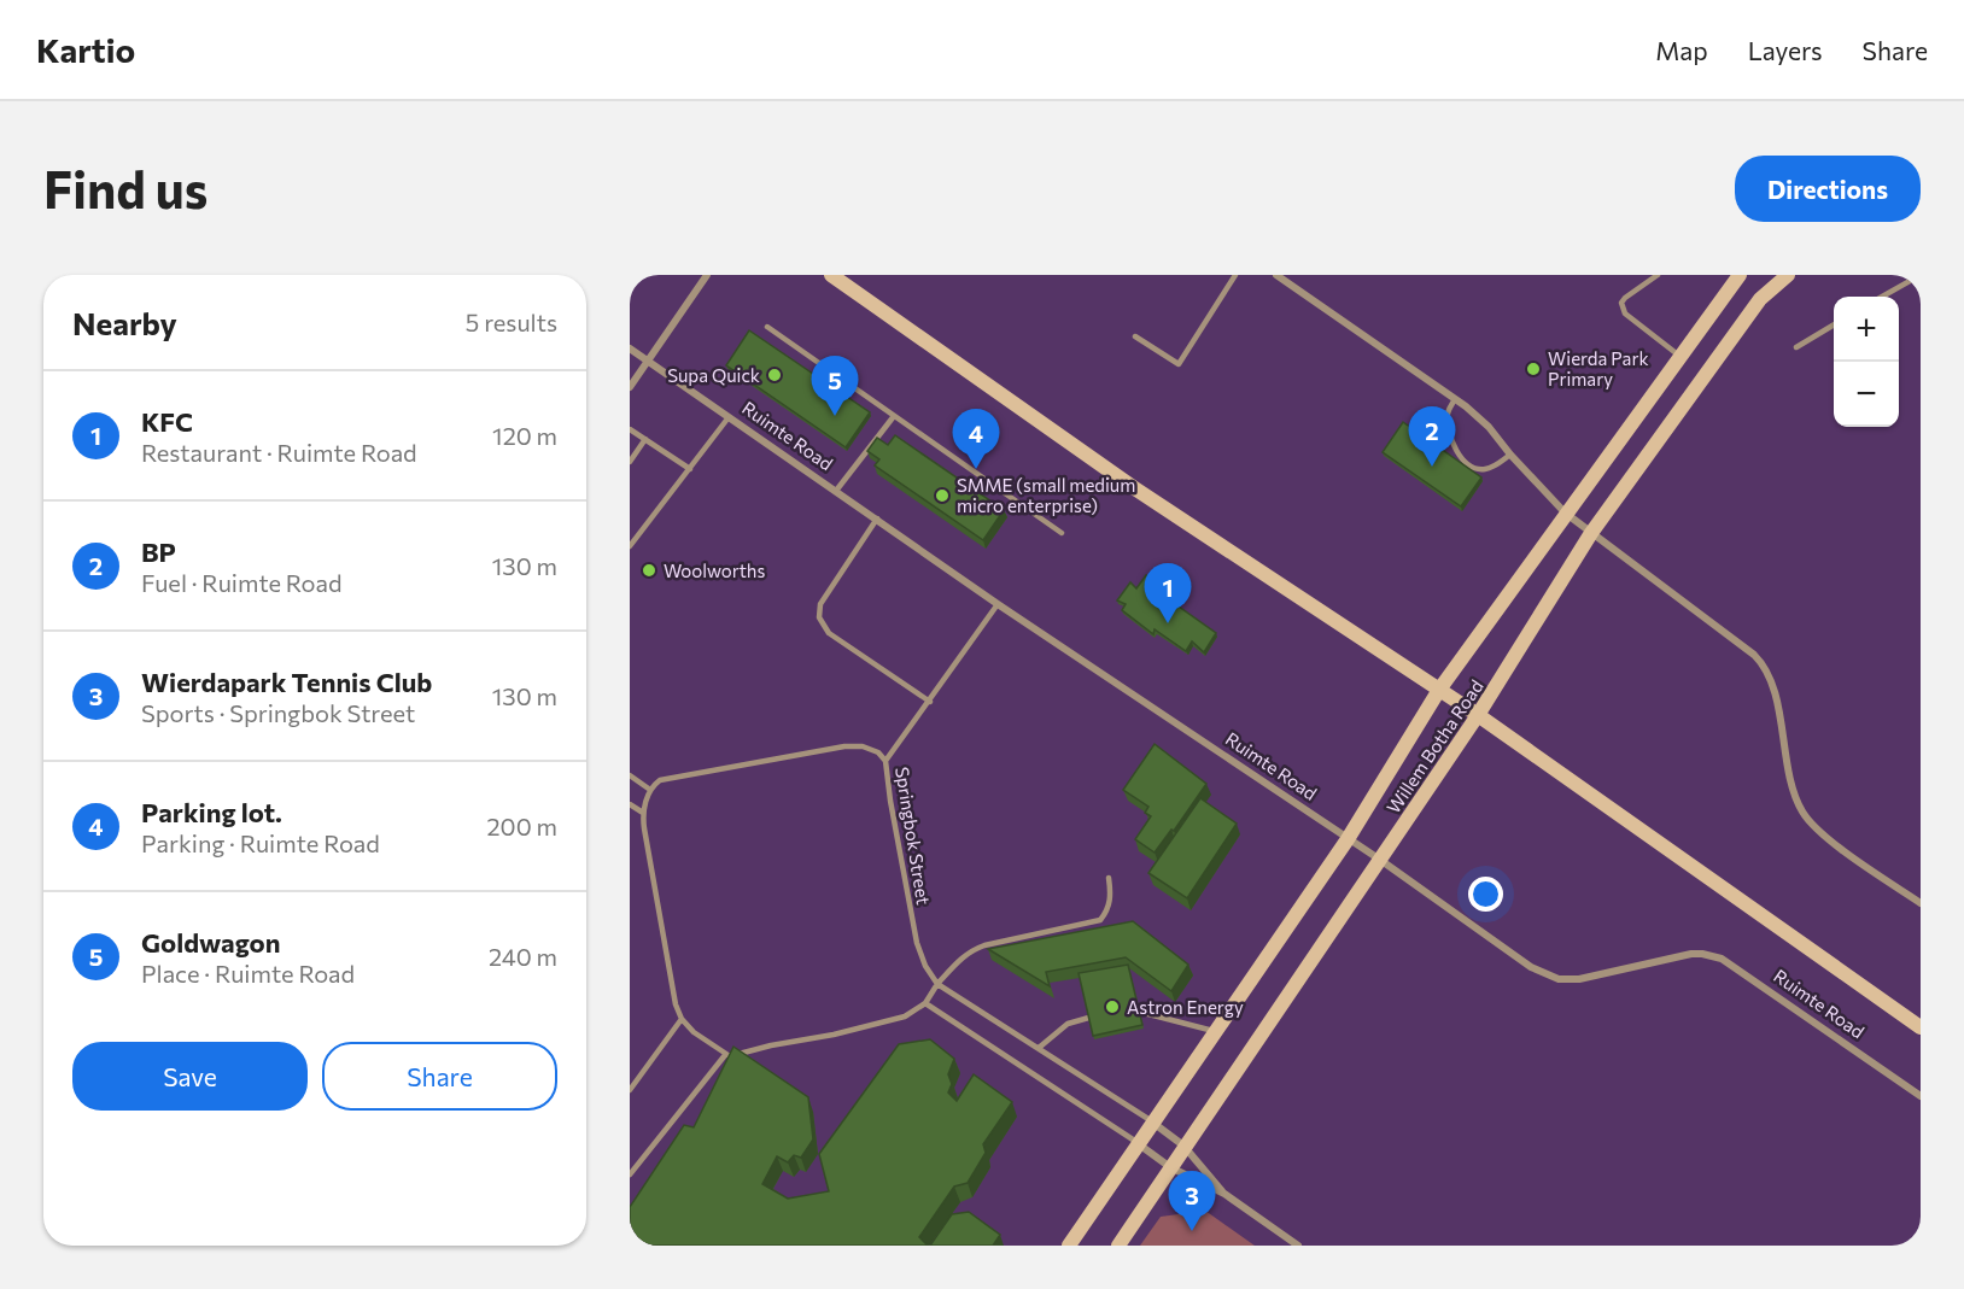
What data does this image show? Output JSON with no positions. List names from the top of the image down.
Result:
{
  "streets": {
    "street": ["Ruimte Road", "Willem Botha Road", "Springbok Street"]
  },
  "crossings": [
    ["Ruimte Road", "Willem Botha Road"],
    ["Willem Botha Road", "Springbok Street"]
  ],
  "places": [
    "Wierda Park Primary",
    "Supa Quick",
    "SMME (small medium micro enterprise)",
    "Woolworths",
    "Astron Energy"
  ],
  "page": {
    "header": "Kartio",
    "nav": ["Map", "Layers", "Share"],
    "buttons": [
      "Directions",
      ["Save", "Share"]
    ],
    "title": "Find us",
    "heading": ["Nearby", "5 results"],
    "map_buttons": ["+", "−"],
    "pins": [
      "5",
      "2",
      "4",
      "1",
      "3"
    ],
    "list": [
      {
        "mark": "1",
        "name": "KFC",
        "note": "Restaurant · Ruimte Road",
        "value": "120 m"
      },
      {
        "mark": "2",
        "name": "BP",
        "note": "Fuel · Ruimte Road",
        "value": "130 m"
      },
      {
        "mark": "3",
        "name": "Wierdapark Tennis Club",
        "note": "Sports · Springbok Street",
        "value": "130 m"
      },
      {
        "mark": "4",
        "name": "Parking lot.",
        "note": "Parking · Ruimte Road",
        "value": "200 m"
      },
      {
        "mark": "5",
        "name": "Goldwagon",
        "note": "Place · Ruimte Road",
        "value": "240 m"
      }
    ]
  }
}
